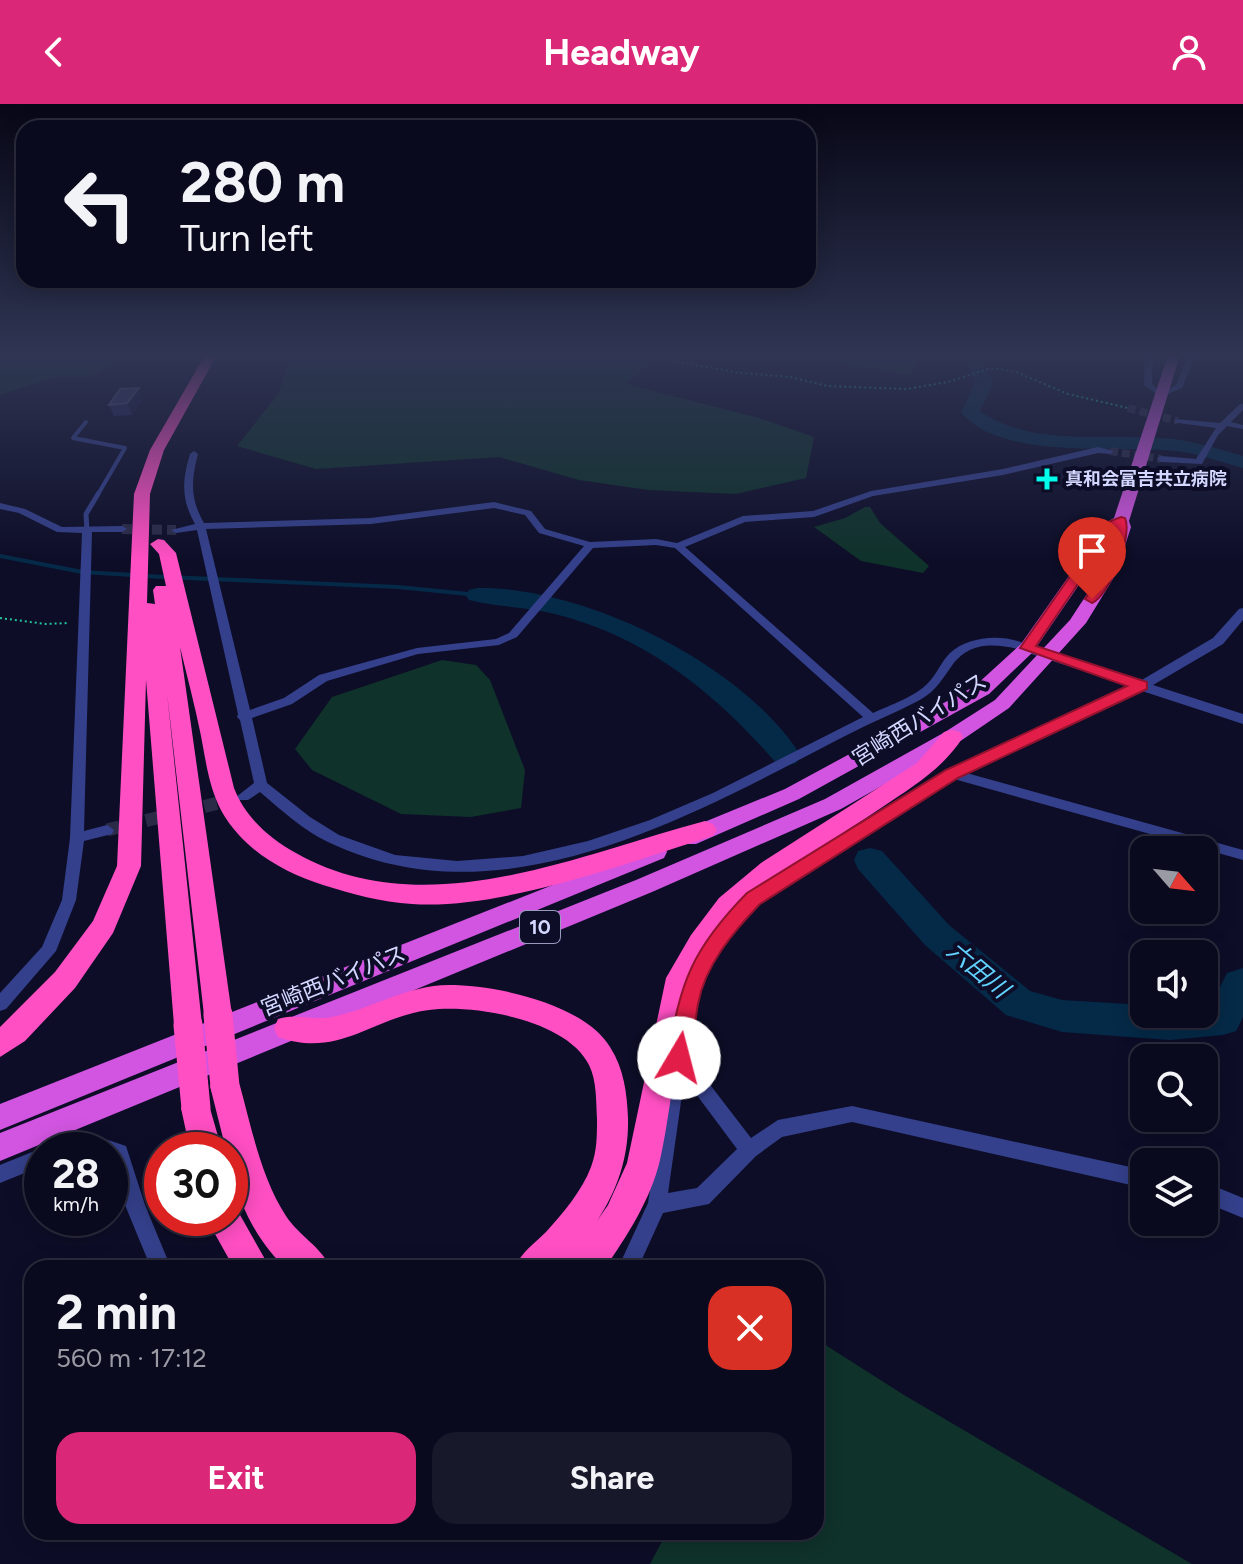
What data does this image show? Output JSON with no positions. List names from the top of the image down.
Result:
{
  "streets": {
    "highway": ["宮崎西バイパス", "10"]
  },
  "water": ["六田川"],
  "places": {
    "health": ["真和会富吉共立病院"]
  },
  "north": "bottom right",
  "page": {
    "header": "Headway",
    "turn": ["280 m", "Turn left"],
    "speed": "28 km/h",
    "limit": "30",
    "heading": ["2 min", "560 m · 17:12"],
    "buttons": ["Exit", "Share"]
  }
}
